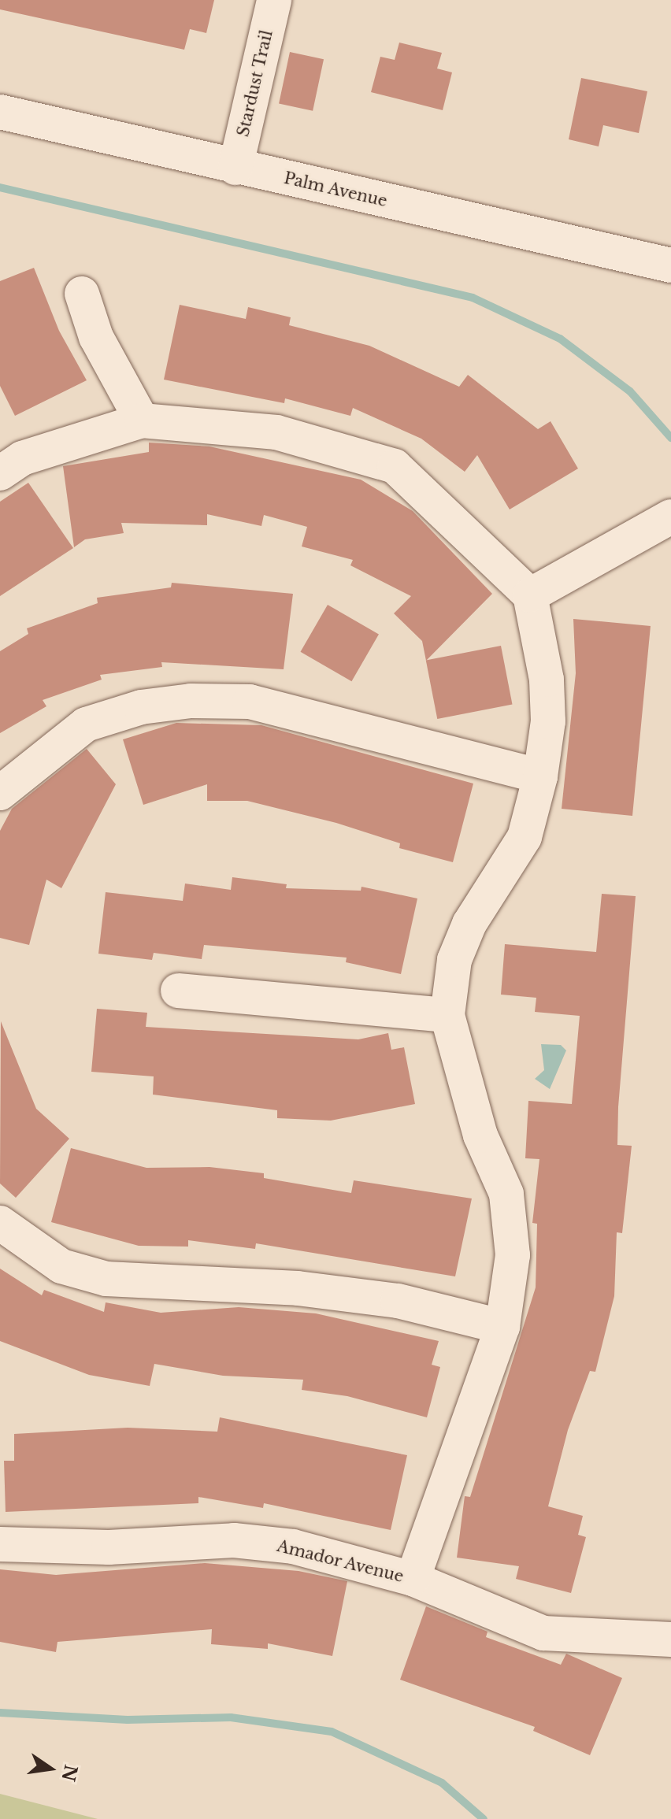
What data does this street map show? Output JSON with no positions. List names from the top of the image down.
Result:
{
  "streets": {
    "street": ["Stardust Trail", "Palm Avenue", "Amador Avenue"]
  },
  "crossings": [
    ["Stardust Trail", "Palm Avenue"]
  ],
  "north": "right"
}
